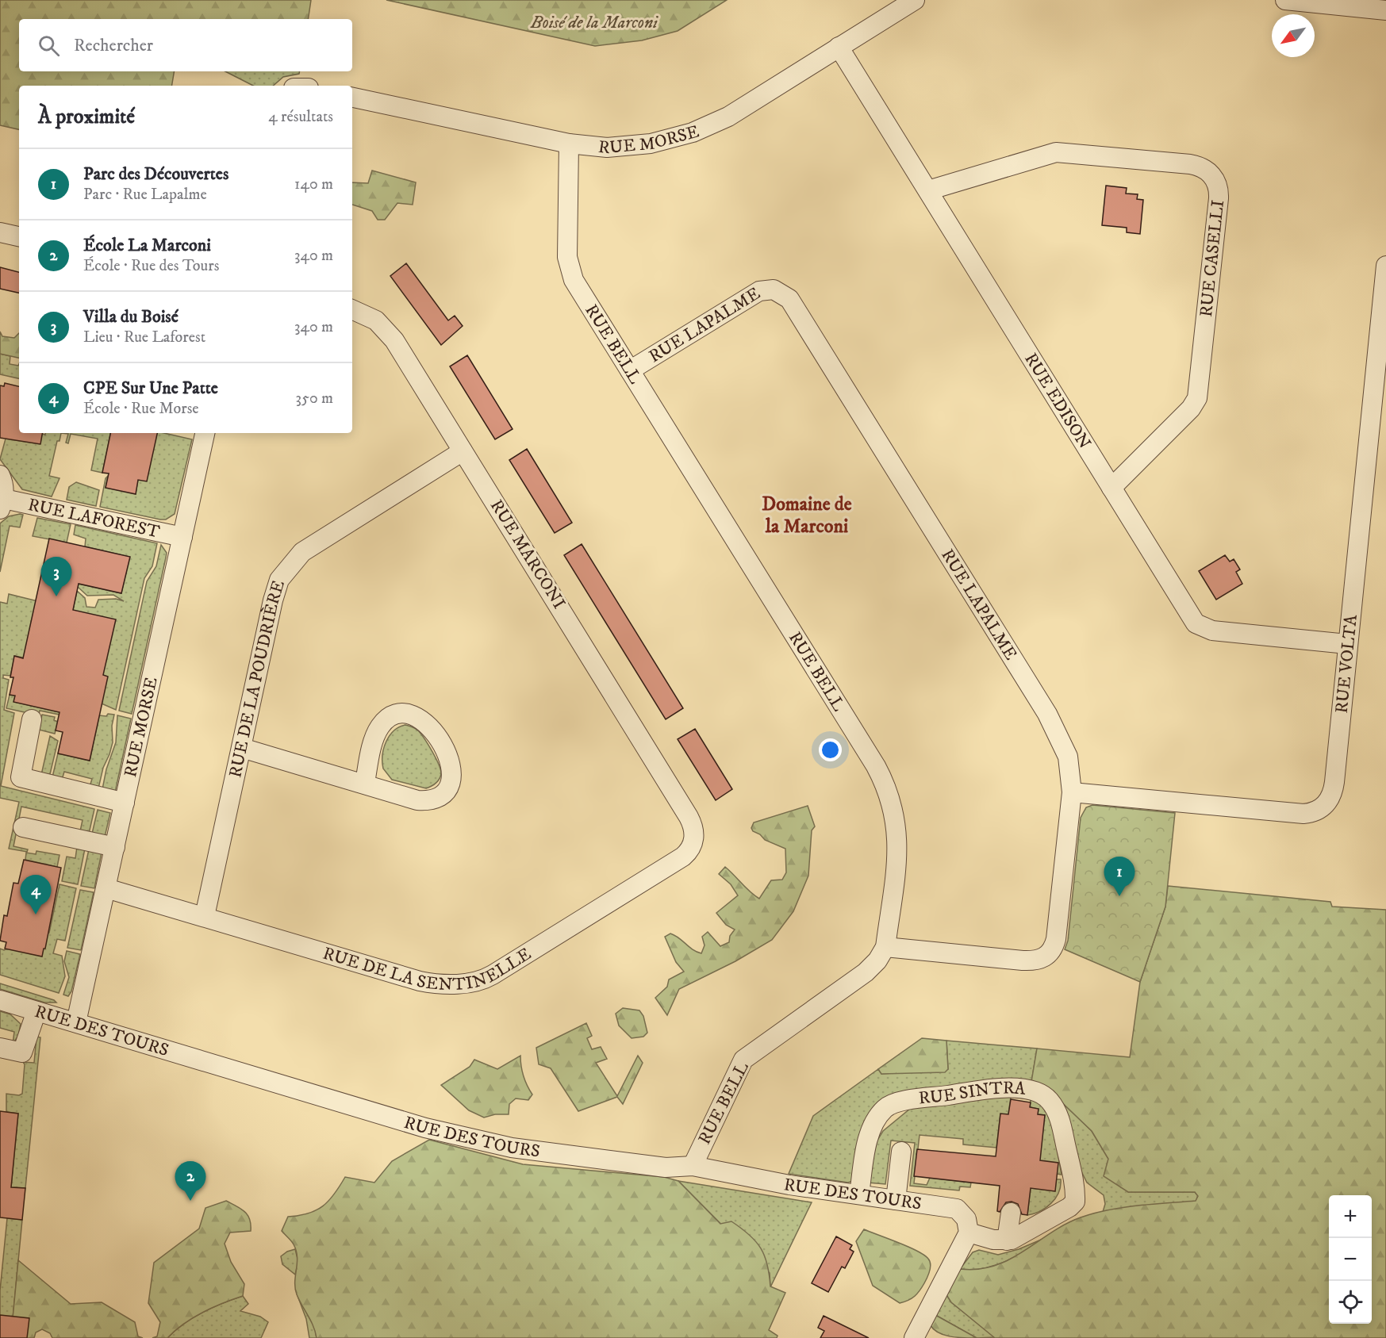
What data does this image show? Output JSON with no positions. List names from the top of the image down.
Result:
{
  "streets": {
    "street": [
      "RUE MORSE",
      "RUE CASELLI",
      "RUE LAPALME",
      "RUE BELL",
      "RUE EDISON",
      "RUE LAFOREST",
      "RUE MARCONI",
      "RUE VOLTA",
      "RUE DE LA POUDRIÈRE",
      "RUE DE LA SENTINELLE",
      "RUE DES TOURS",
      "RUE SINTRA"
    ]
  },
  "crossings": [
    ["RUE MORSE", "RUE BELL"],
    ["RUE MORSE", "RUE EDISON"],
    ["RUE MORSE", "RUE LAFOREST"],
    ["RUE MORSE", "RUE DE LA SENTINELLE"],
    ["RUE MORSE", "RUE DES TOURS"],
    ["RUE CASELLI", "RUE EDISON"],
    ["RUE LAPALME", "RUE BELL"],
    ["RUE LAPALME", "RUE VOLTA"],
    ["RUE BELL", "RUE DES TOURS"],
    ["RUE EDISON", "RUE VOLTA"],
    ["RUE MARCONI", "RUE DE LA POUDRIÈRE"],
    ["RUE MARCONI", "RUE DE LA SENTINELLE"],
    ["RUE DE LA POUDRIÈRE", "RUE DE LA SENTINELLE"],
    ["RUE DES TOURS", "RUE SINTRA"]
  ],
  "districts": ["Domaine de la Marconi"],
  "parks": ["Boisé de la Marconi"],
  "north": "bottom left",
  "page": {
    "search": "Rechercher",
    "heading": ["À proximité", "4 résultats"],
    "list": [
      {
        "mark": "1",
        "name": "Parc des Découvertes",
        "note": "Parc · Rue Lapalme",
        "value": "140 m"
      },
      {
        "mark": "2",
        "name": "École La Marconi",
        "note": "École · Rue des Tours",
        "value": "340 m"
      },
      {
        "mark": "3",
        "name": "Villa du Boisé",
        "note": "Lieu · Rue Laforest",
        "value": "340 m"
      },
      {
        "mark": "4",
        "name": "CPE Sur Une Patte",
        "note": "École · Rue Morse",
        "value": "350 m"
      }
    ],
    "pins": [
      "3",
      "1",
      "4",
      "2"
    ],
    "map_buttons": ["+", "−"]
  }
}
